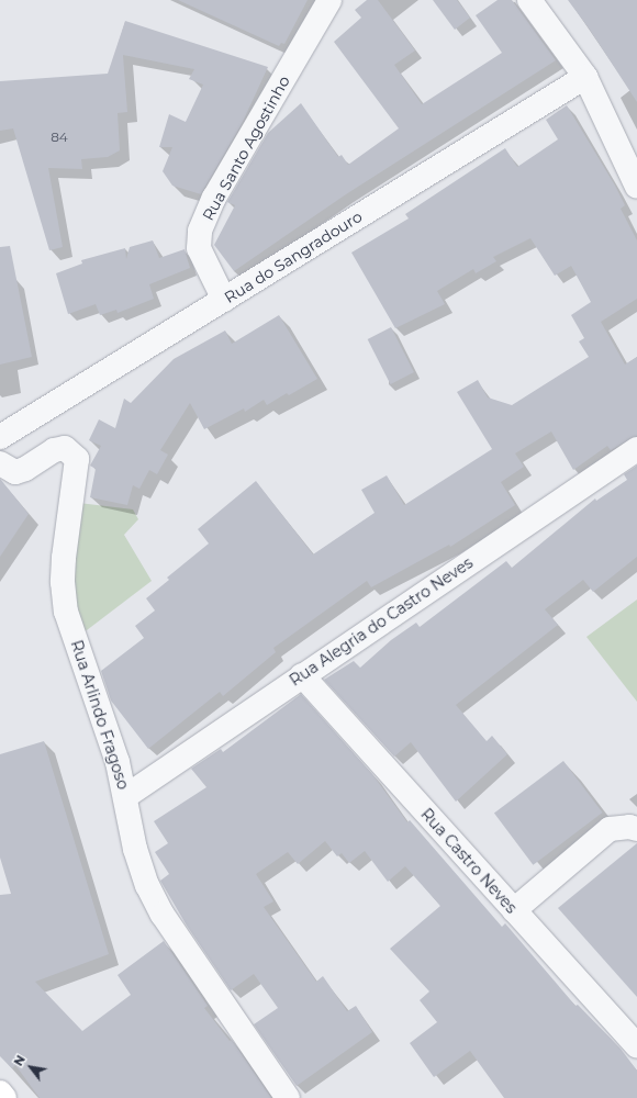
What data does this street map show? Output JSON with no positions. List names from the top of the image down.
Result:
{
  "streets": {
    "street": [
      "Rua Santo Agostinho",
      "Rua do Sangradouro",
      "Rua Alegria do Castro Neves",
      "Rua Arlindo Fragoso",
      "Rua Castro Neves"
    ]
  },
  "crossings": [
    ["Rua Santo Agostinho", "Rua do Sangradouro"],
    ["Rua Alegria do Castro Neves", "Rua Arlindo Fragoso"],
    ["Rua Alegria do Castro Neves", "Rua Castro Neves"]
  ],
  "house_numbers": ["84"],
  "north": "top left"
}
